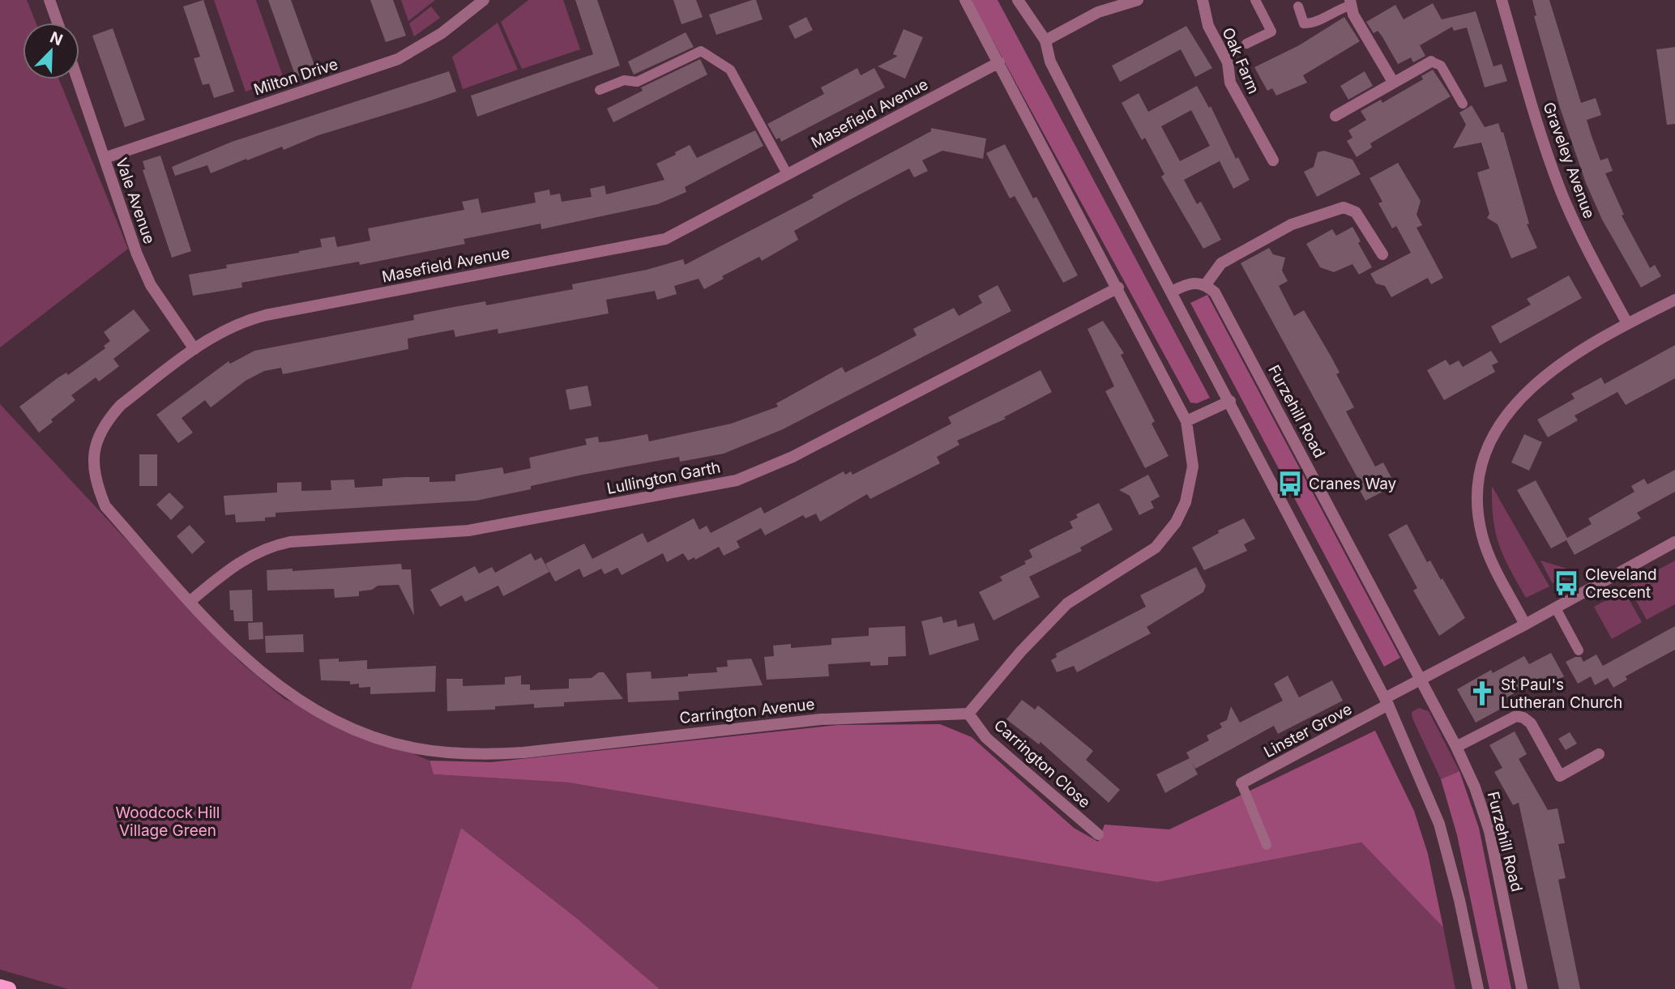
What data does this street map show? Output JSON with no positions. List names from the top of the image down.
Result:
{
  "streets": {
    "street": [
      "Oak Farm",
      "Milton Drive",
      "Masefield Avenue",
      "Graveley Avenue",
      "Vale Avenue",
      "Furzehill Road",
      "Lullington Garth",
      "Carrington Avenue",
      "Linster Grove",
      "Carrington Close"
    ]
  },
  "crossings": [
    ["Milton Drive", "Vale Avenue"],
    ["Masefield Avenue", "Vale Avenue"],
    ["Masefield Avenue", "Lullington Garth"],
    ["Masefield Avenue", "Carrington Avenue"],
    ["Lullington Garth", "Carrington Avenue"],
    ["Carrington Avenue", "Carrington Close"]
  ],
  "parks": ["Woodcock Hill Village Green"],
  "places": {
    "bus stop": ["Cranes Way", "Cleveland Crescent"],
    "church": ["St Paul's Lutheran Church"]
  },
  "north": "top right"
}
